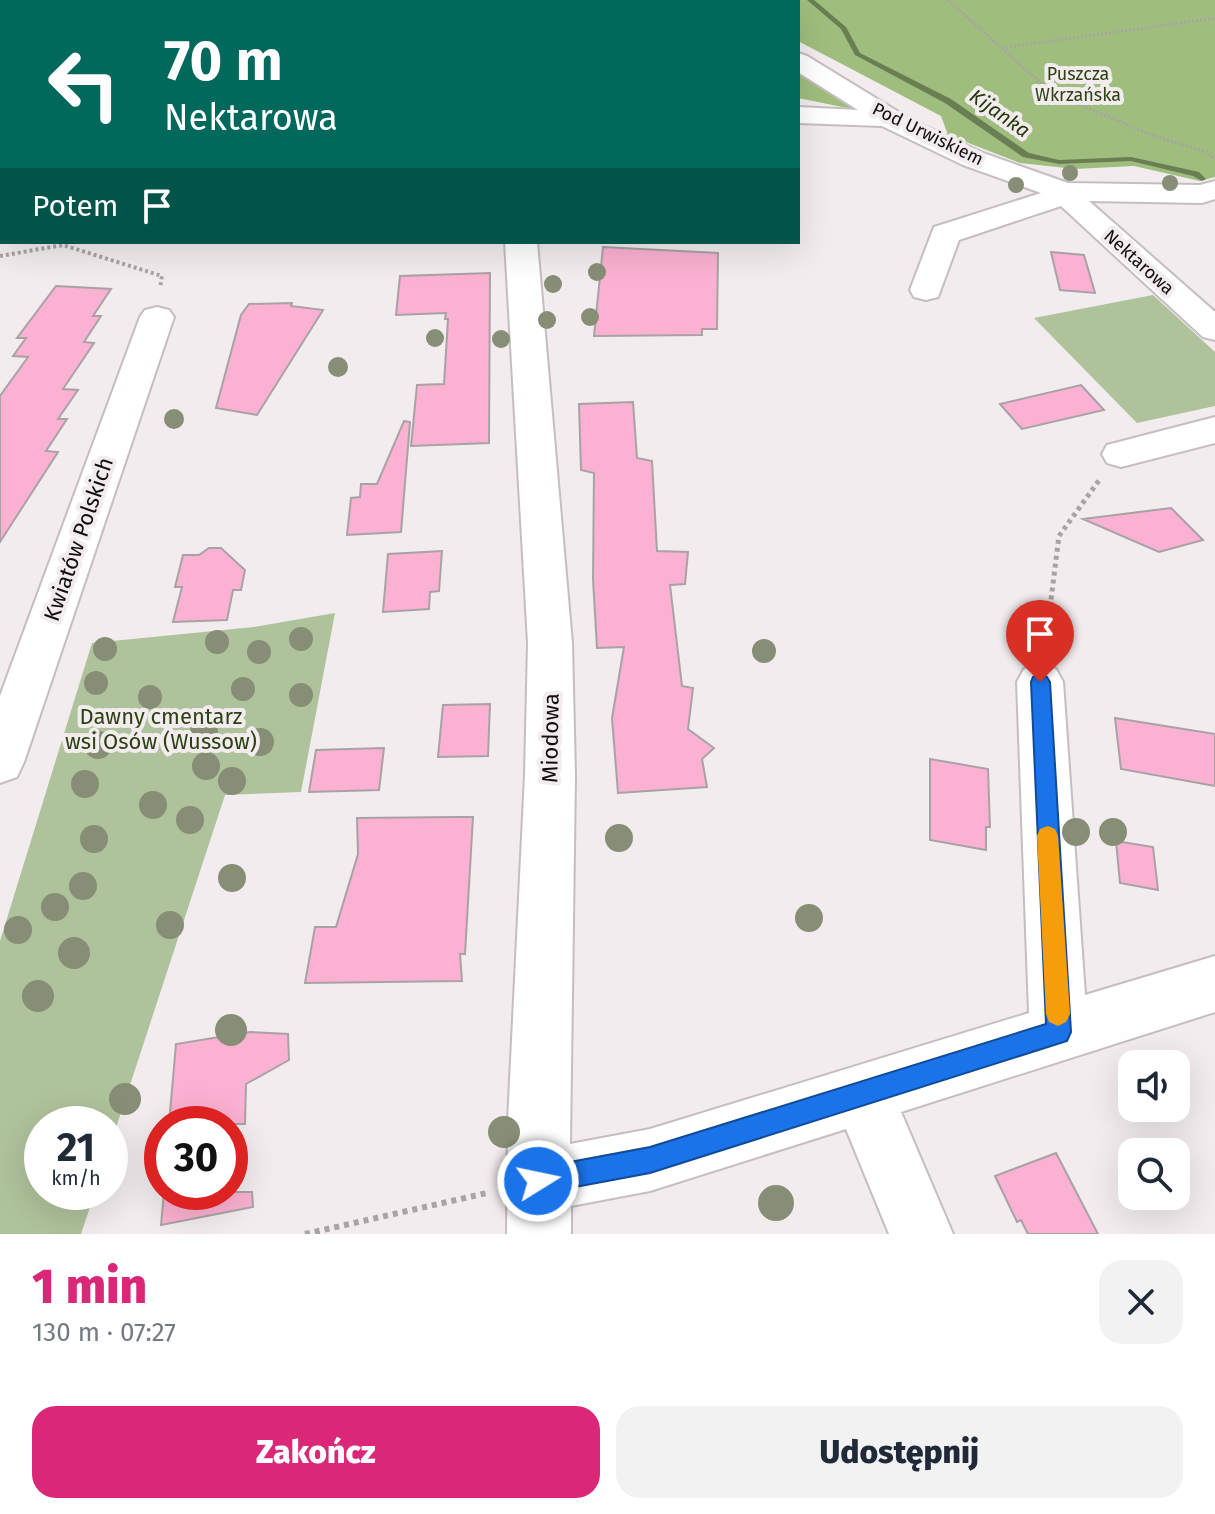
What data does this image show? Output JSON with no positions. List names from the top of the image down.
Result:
{
  "streets": {
    "street": [
      "Pod Urwiskiem",
      "Nektarowa",
      "Kwiatów Polskich",
      "Miodowa"
    ]
  },
  "crossings": [
    ["Pod Urwiskiem", "Nektarowa"]
  ],
  "water": ["Kijanka"],
  "parks": ["Puszcza Wkrzańska", "Dawny cmentarz wsi Osów (Wussow)"],
  "page": {
    "turn": ["70 m", "Nektarowa"],
    "then": "Potem",
    "speed": "21 km/h",
    "limit": "30",
    "heading": ["1 min", "130 m · 07:27"],
    "buttons": ["Zakończ", "Udostępnij"]
  }
}
